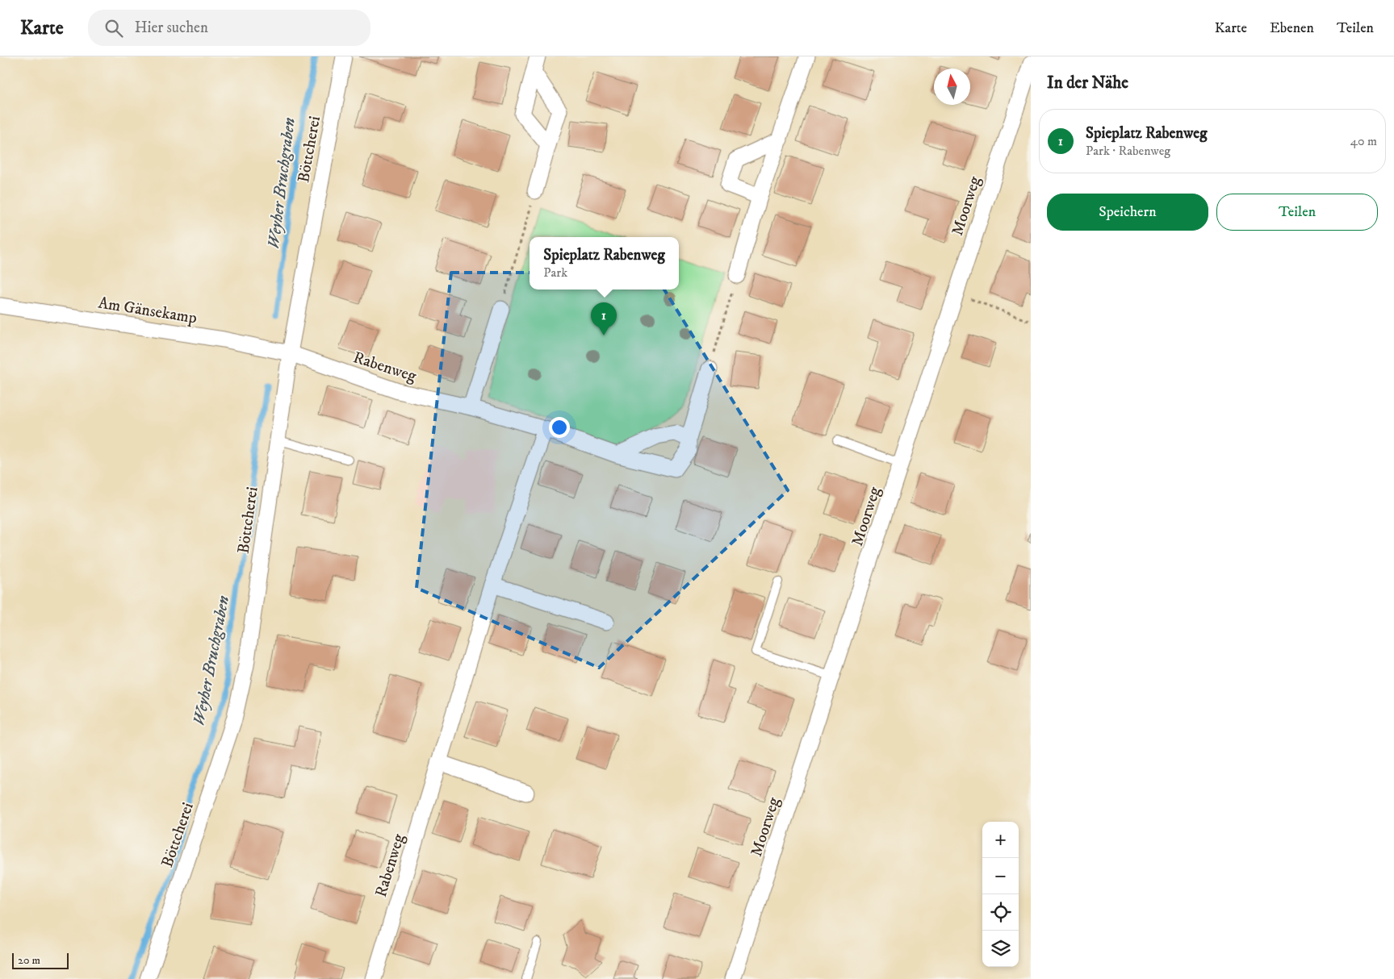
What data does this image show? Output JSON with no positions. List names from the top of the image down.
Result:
{
  "streets": {
    "street": [
      "Böttcherei",
      "Moorweg",
      "Am Gänsekamp",
      "Rabenweg"
    ]
  },
  "crossings": [
    ["Böttcherei", "Am Gänsekamp"],
    ["Böttcherei", "Rabenweg"],
    ["Am Gänsekamp", "Rabenweg"]
  ],
  "water": ["Weyher Bruchgraben"],
  "scale_bar": "20 m",
  "north": "top",
  "page": {
    "header": "Karte",
    "search": "Hier suchen",
    "nav": ["Karte", "Ebenen", "Teilen"],
    "heading": "In der Nähe",
    "list": [
      {
        "mark": "1",
        "name": "Spieplatz Rabenweg",
        "note": "Park · Rabenweg",
        "value": "40 m"
      }
    ],
    "buttons": ["Speichern", "Teilen"],
    "popup": ["Spieplatz Rabenweg", "Park"],
    "pins": "1",
    "map_buttons": ["+", "−"],
    "scale": "20 m"
  }
}
